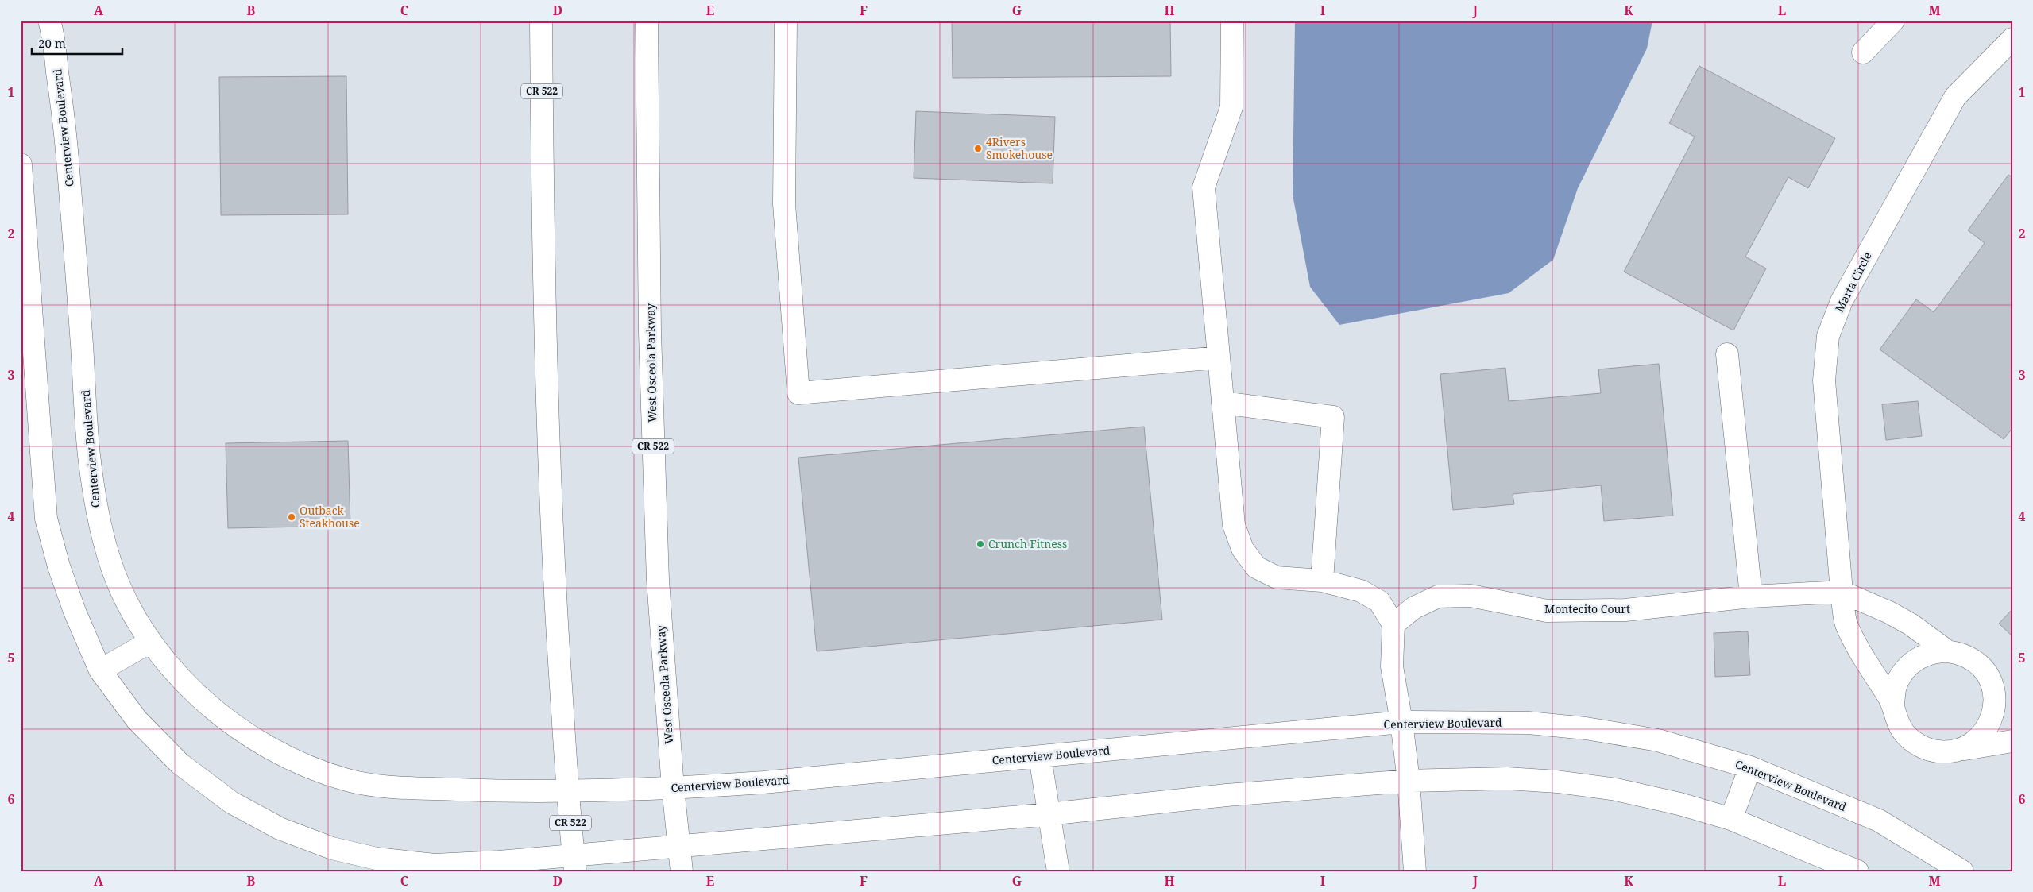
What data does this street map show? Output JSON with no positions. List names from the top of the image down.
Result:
{
  "streets": {
    "street": [
      "CR 522",
      "Centerview Boulevard",
      "Marta Circle",
      "West Osceola Parkway",
      "Montecito Court"
    ]
  },
  "crossings": [
    ["CR 522", "Centerview Boulevard"],
    ["Centerview Boulevard", "West Osceola Parkway"],
    ["Marta Circle", "Montecito Court"]
  ],
  "places": ["4Rivers Smokehouse", "Outback Steakhouse", "Crunch Fitness"],
  "scale_bar": "20 m",
  "grid": {
    "columns": [
      "A",
      "B",
      "C",
      "D",
      "E",
      "F",
      "G",
      "H",
      "I",
      "J",
      "K",
      "L",
      "M"
    ],
    "rows": [
      "1",
      "2",
      "3",
      "4",
      "5",
      "6"
    ]
  }
}
